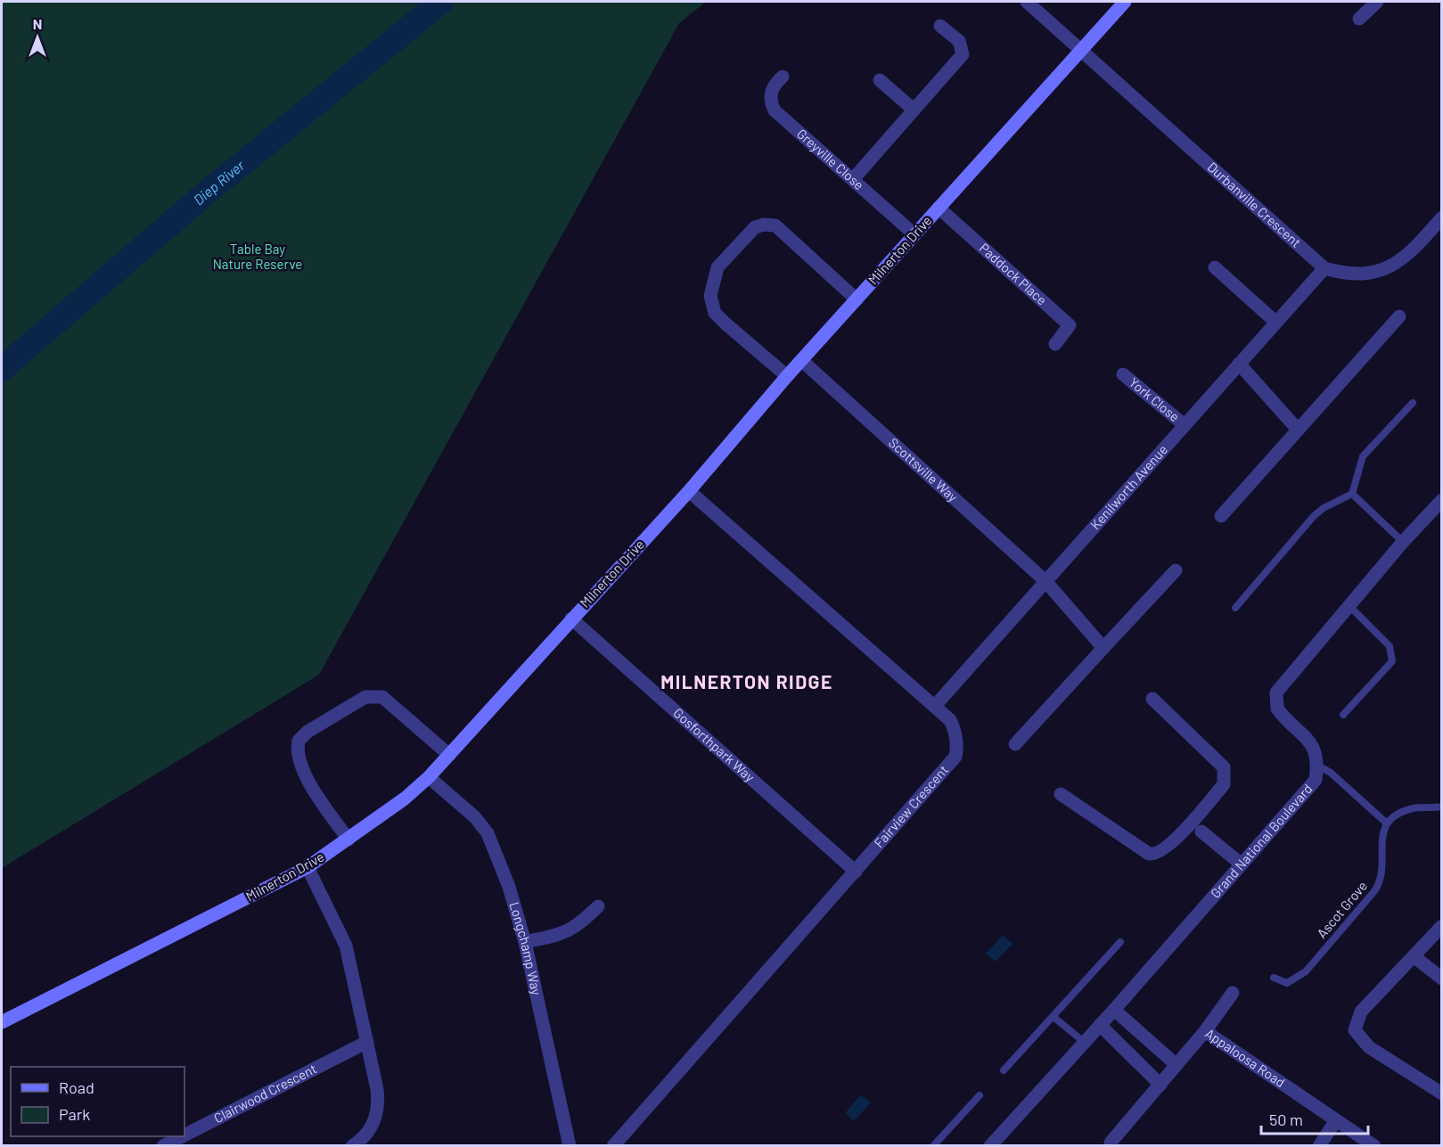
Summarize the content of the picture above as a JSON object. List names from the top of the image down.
{
  "streets": {
    "street": [
      "Greyville Close",
      "Durbanville Crescent",
      "Milnerton Drive",
      "Paddock Place",
      "York Close",
      "Scottsville Way",
      "Kenilworth Avenue",
      "Gosforthpark Way",
      "Fairview Crescent",
      "Grand National Boulevard",
      "Longchamp Way",
      "Appaloosa Road",
      "Clairwood Crescent"
    ],
    "lane": ["Ascot Grove"]
  },
  "crossings": [
    ["Greyville Close", "Milnerton Drive"],
    ["Durbanville Crescent", "Milnerton Drive"],
    ["Durbanville Crescent", "Kenilworth Avenue"],
    ["Milnerton Drive", "Paddock Place"],
    ["Milnerton Drive", "Scottsville Way"],
    ["Milnerton Drive", "Gosforthpark Way"],
    ["Milnerton Drive", "Fairview Crescent"],
    ["Milnerton Drive", "Longchamp Way"],
    ["York Close", "Kenilworth Avenue"],
    ["Scottsville Way", "Kenilworth Avenue"],
    ["Kenilworth Avenue", "Fairview Crescent"],
    ["Gosforthpark Way", "Fairview Crescent"]
  ],
  "districts": ["MILNERTON RIDGE"],
  "water": ["Diep River"],
  "parks": ["Table Bay Nature Reserve"],
  "legend": ["Road", "Park"],
  "scale_bar": "50 m",
  "north": "top"
}
